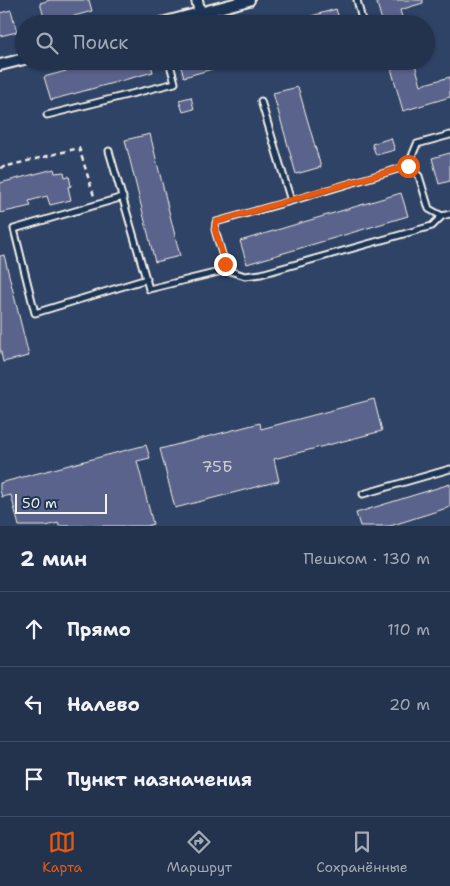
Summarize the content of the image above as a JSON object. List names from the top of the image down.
{
  "house_numbers": ["75Б"],
  "scale_bar": "50 m",
  "page": {
    "search": "Поиск",
    "scale": "50 m",
    "heading": ["2 мин", "Пешком · 130 m"],
    "list": [
      ["Прямо", "110 m"],
      ["Налево", "20 m"],
      "Пункт назначения"
    ],
    "nav": ["Карта", "Маршрут", "Сохранённые"]
  }
}
